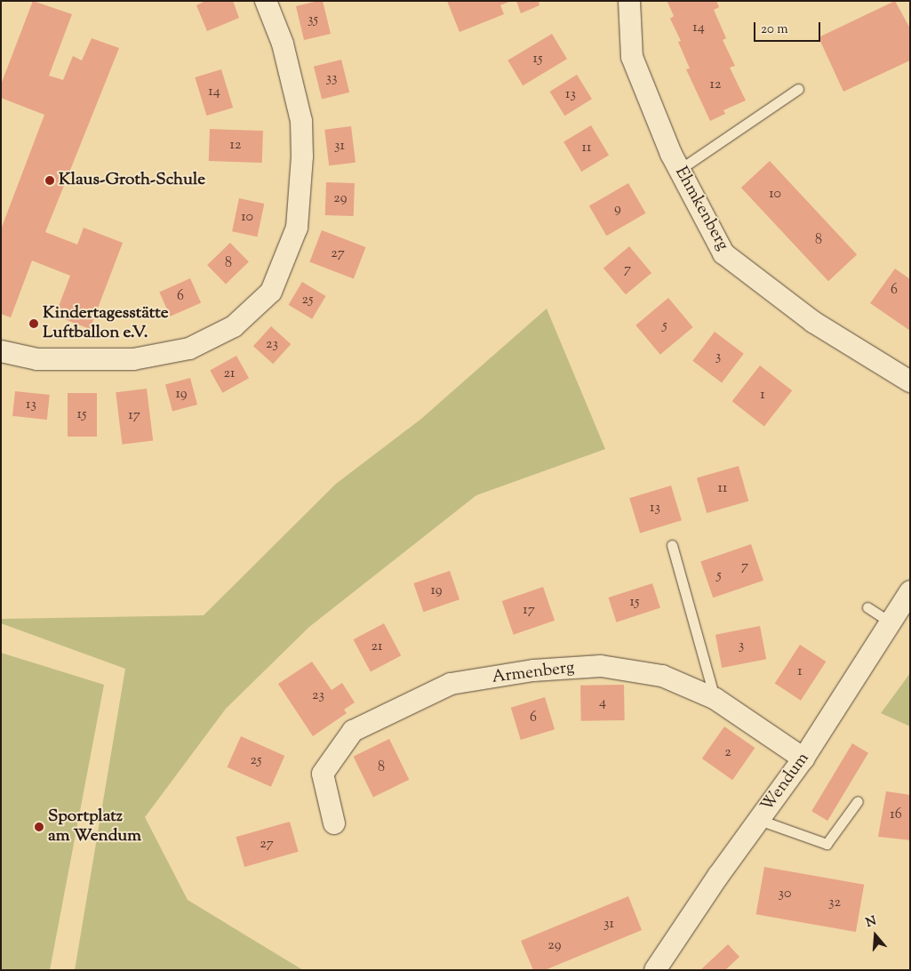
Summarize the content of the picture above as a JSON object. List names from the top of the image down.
{
  "streets": {
    "street": ["Ehmkenberg", "Armenberg", "Wendum"]
  },
  "crossings": [
    ["Armenberg", "Wendum"]
  ],
  "places": ["Klaus-Groth-Schule", "Kindertagesstätte Luftballon e.V.", "Sportplatz am Wendum"],
  "house_numbers": [
    "35",
    "14",
    "15",
    "33",
    "12",
    "14",
    "13",
    "12",
    "31",
    "11",
    "10",
    "29",
    "9",
    "10",
    "8",
    "27",
    "8",
    "7",
    "6",
    "6",
    "25",
    "5",
    "23",
    "3",
    "21",
    "19",
    "1",
    "13",
    "15",
    "17",
    "11",
    "13",
    "7",
    "5",
    "19",
    "15",
    "17",
    "3",
    "21",
    "1",
    "23",
    "4",
    "6",
    "2",
    "25",
    "8",
    "16",
    "27",
    "30",
    "32",
    "31",
    "29"
  ],
  "scale_bar": "20 m",
  "north": "top"
}
